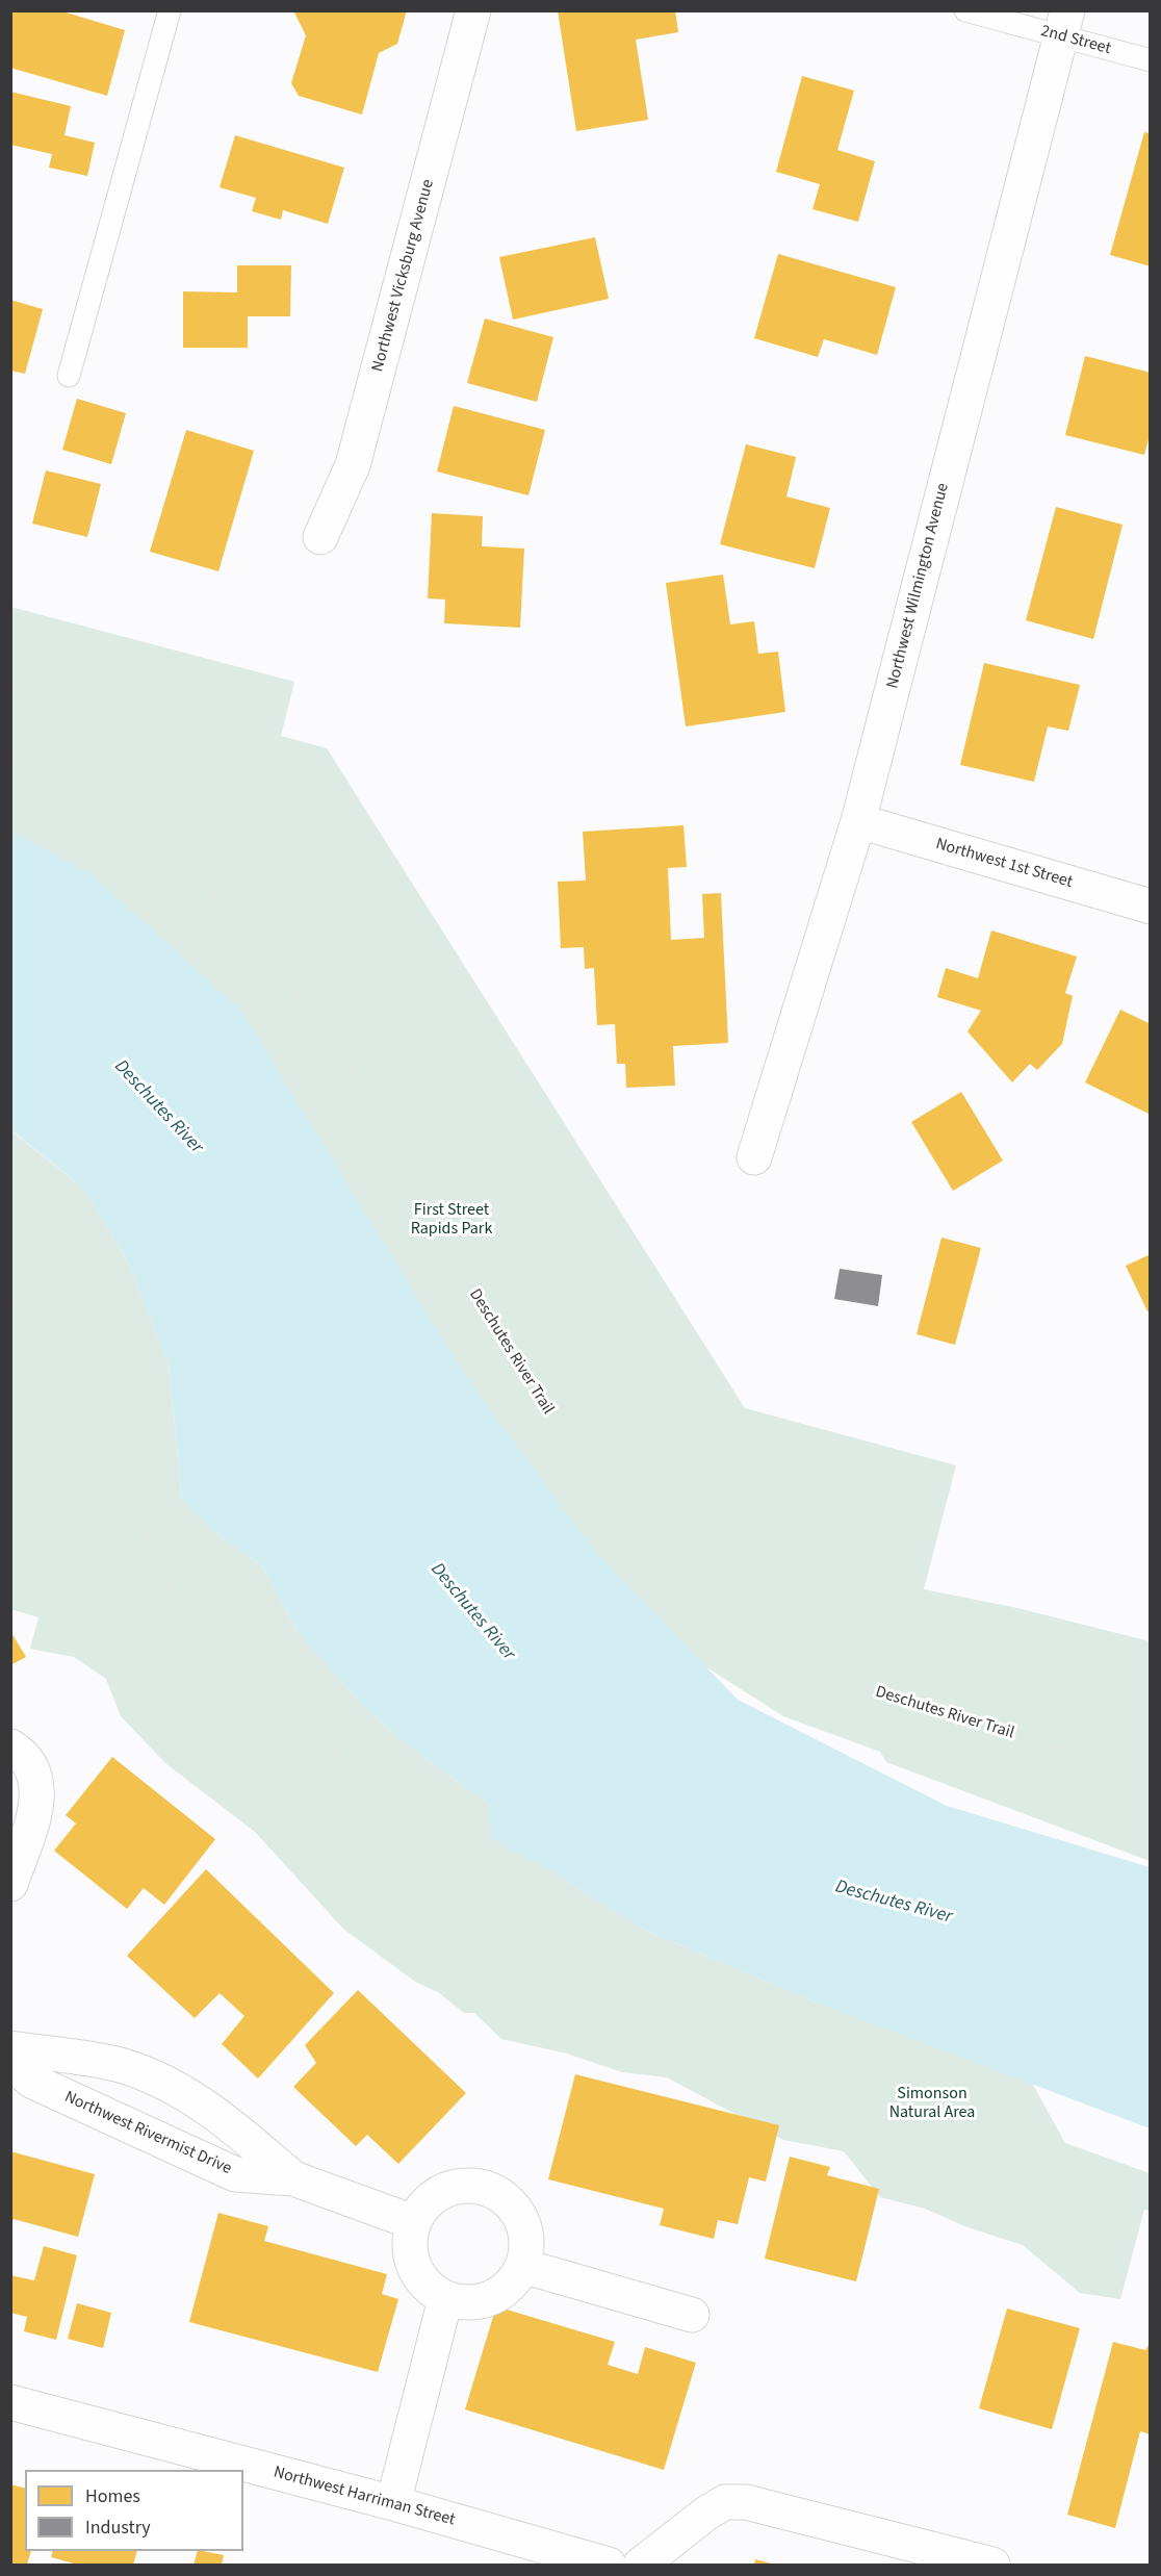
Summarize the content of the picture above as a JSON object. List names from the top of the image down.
{
  "streets": {
    "street": [
      "Northwest Vicksburg Avenue",
      "Northwest Wilmington Avenue",
      "Northwest 1st Street",
      "Northwest Rivermist Drive",
      "Northwest Harriman Street"
    ],
    "lane": ["2nd Street"],
    "path": ["Deschutes River Trail"]
  },
  "crossings": [
    ["2nd Street", "Northwest Wilmington Avenue"],
    ["Northwest Wilmington Avenue", "Northwest 1st Street"]
  ],
  "water": ["Deschutes River"],
  "parks": ["First Street Rapids Park", "Simonson Natural Area"],
  "legend": ["Homes", "Industry"]
}
